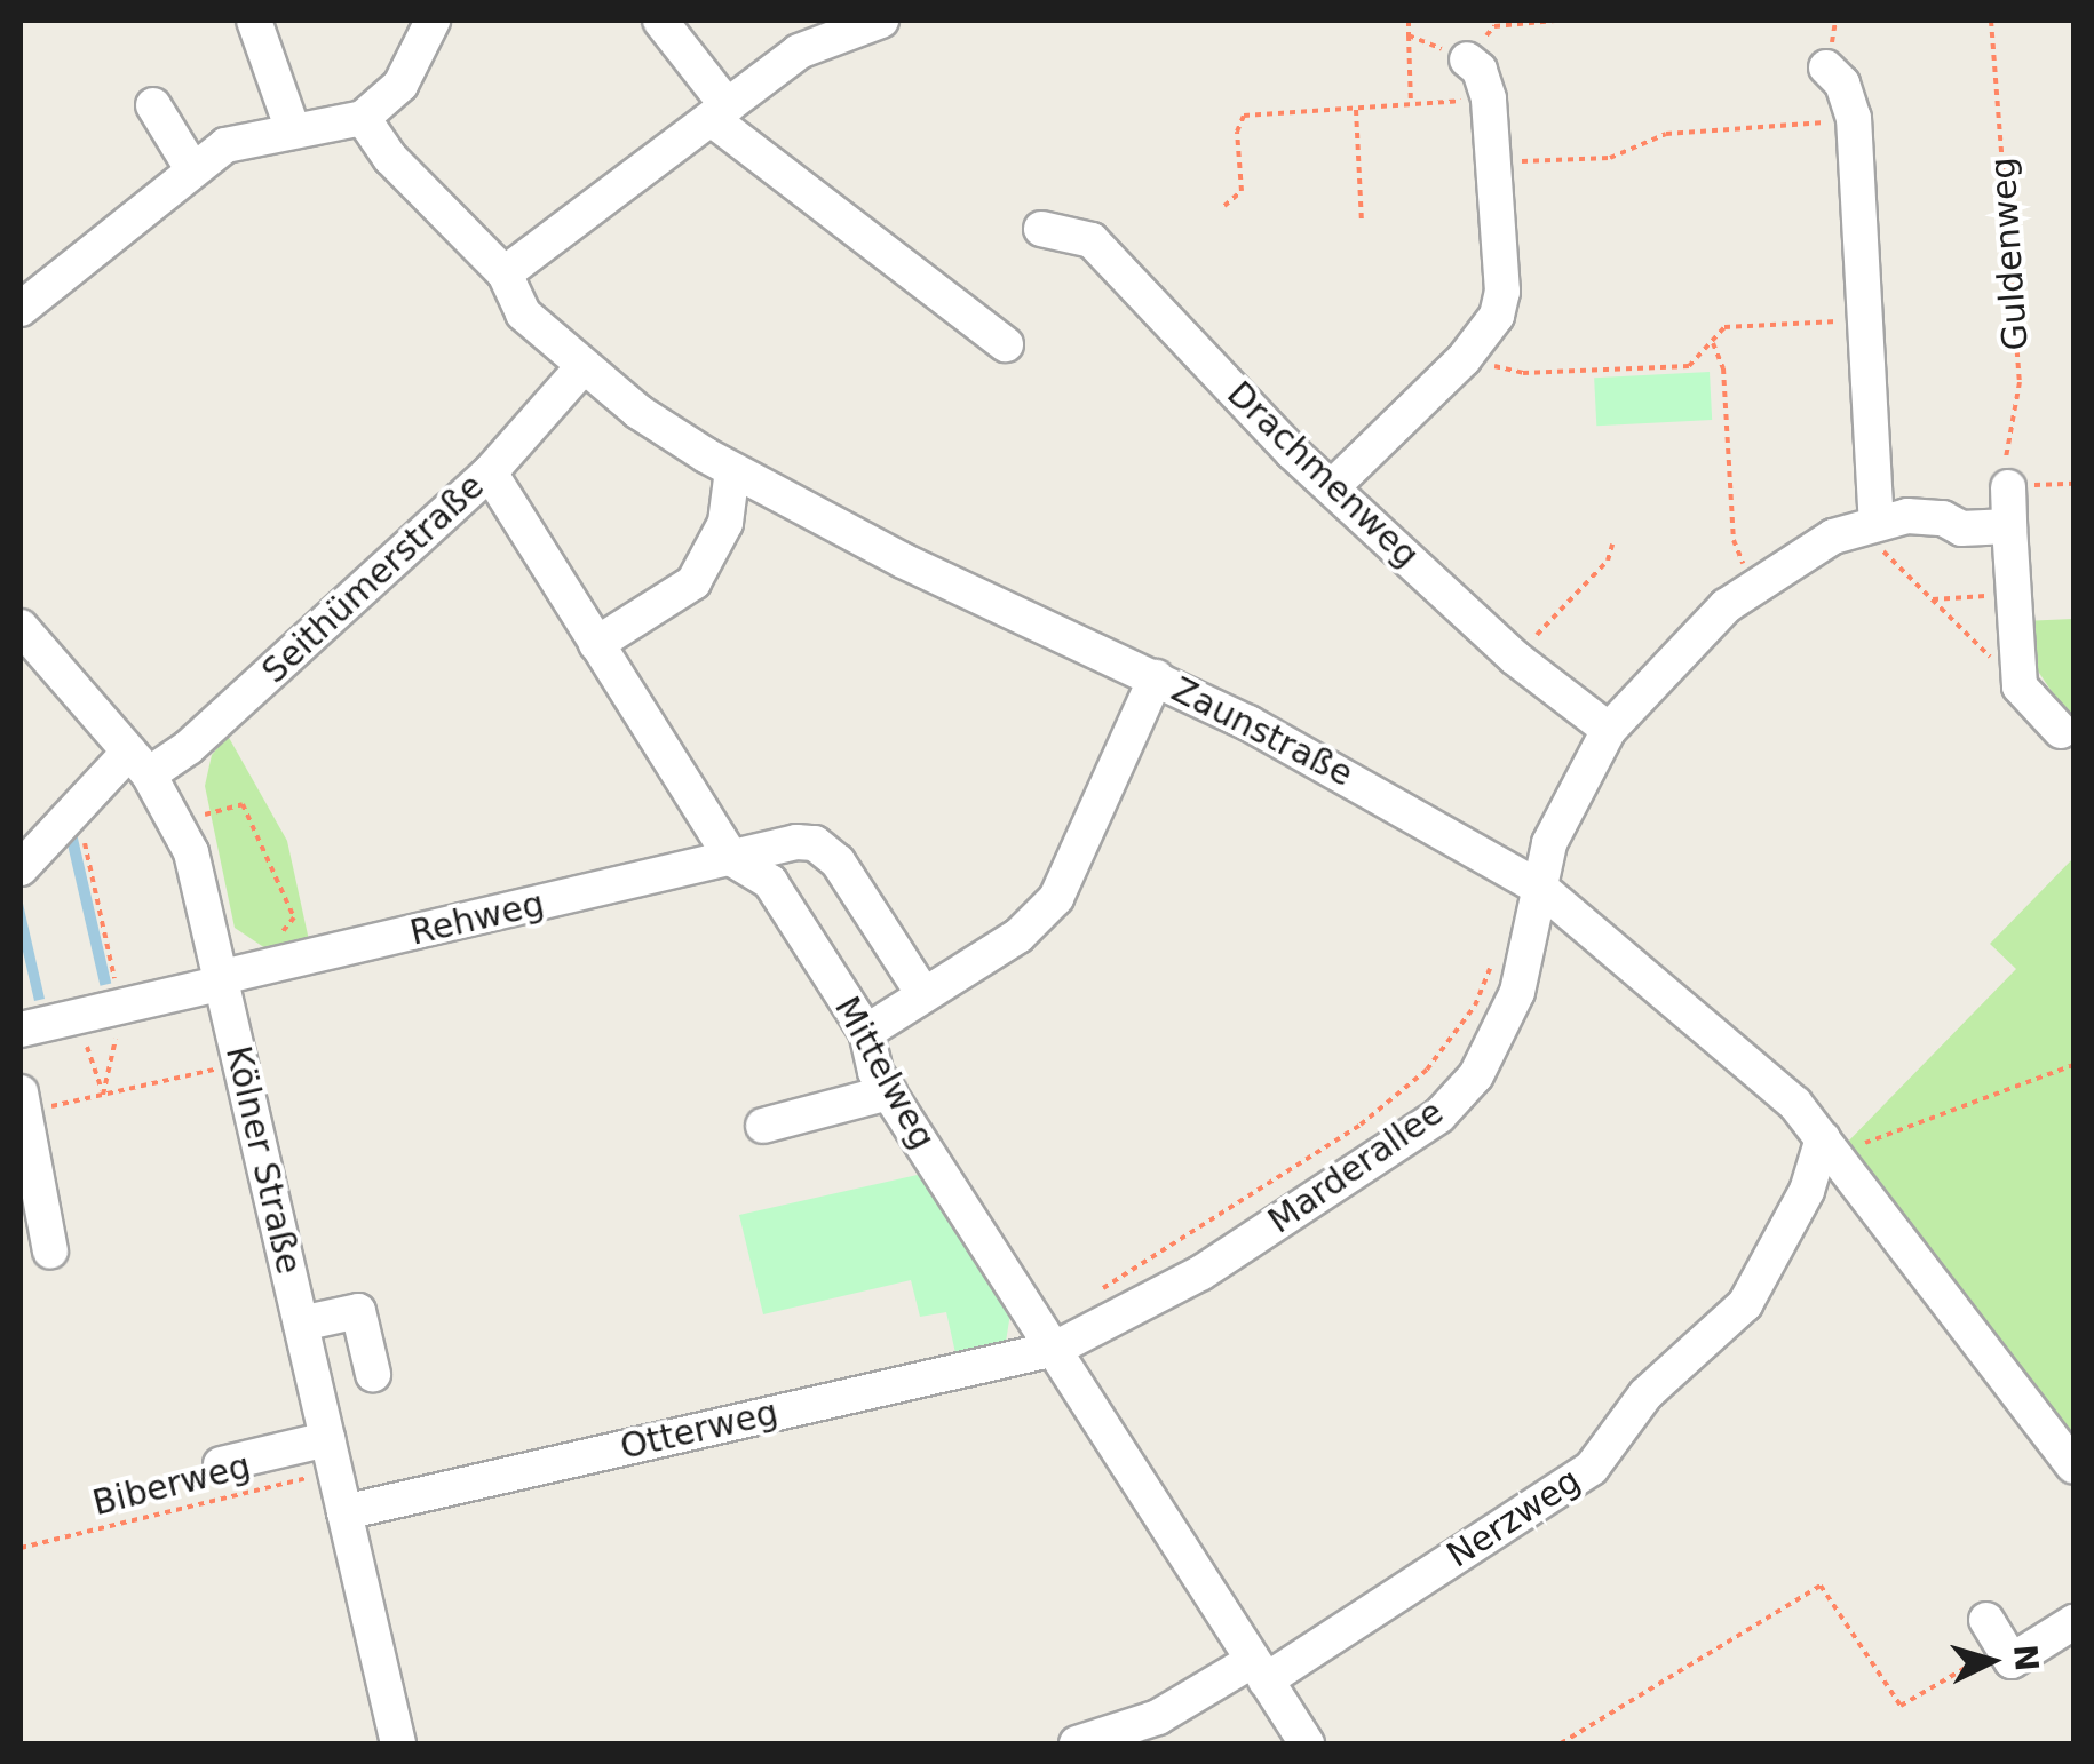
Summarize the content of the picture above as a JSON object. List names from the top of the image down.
{
  "streets": {
    "street": [
      "Drachmenweg",
      "Seithümerstraße",
      "Zaunstraße",
      "Rehweg",
      "Mittelweg",
      "Kölner Straße",
      "Marderallee",
      "Otterweg",
      "Nerzweg"
    ],
    "path": ["Guldenweg", "Biberweg"]
  },
  "crossings": [
    ["Drachmenweg", "Marderallee"],
    ["Seithümerstraße", "Zaunstraße"],
    ["Seithümerstraße", "Mittelweg"],
    ["Seithümerstraße", "Kölner Straße"],
    ["Zaunstraße", "Marderallee"],
    ["Zaunstraße", "Nerzweg"],
    ["Rehweg", "Mittelweg"],
    ["Rehweg", "Kölner Straße"],
    ["Mittelweg", "Marderallee"],
    ["Mittelweg", "Otterweg"],
    ["Mittelweg", "Nerzweg"],
    ["Kölner Straße", "Otterweg"],
    ["Kölner Straße", "Biberweg"],
    ["Marderallee", "Otterweg"]
  ],
  "north": "right"
}
